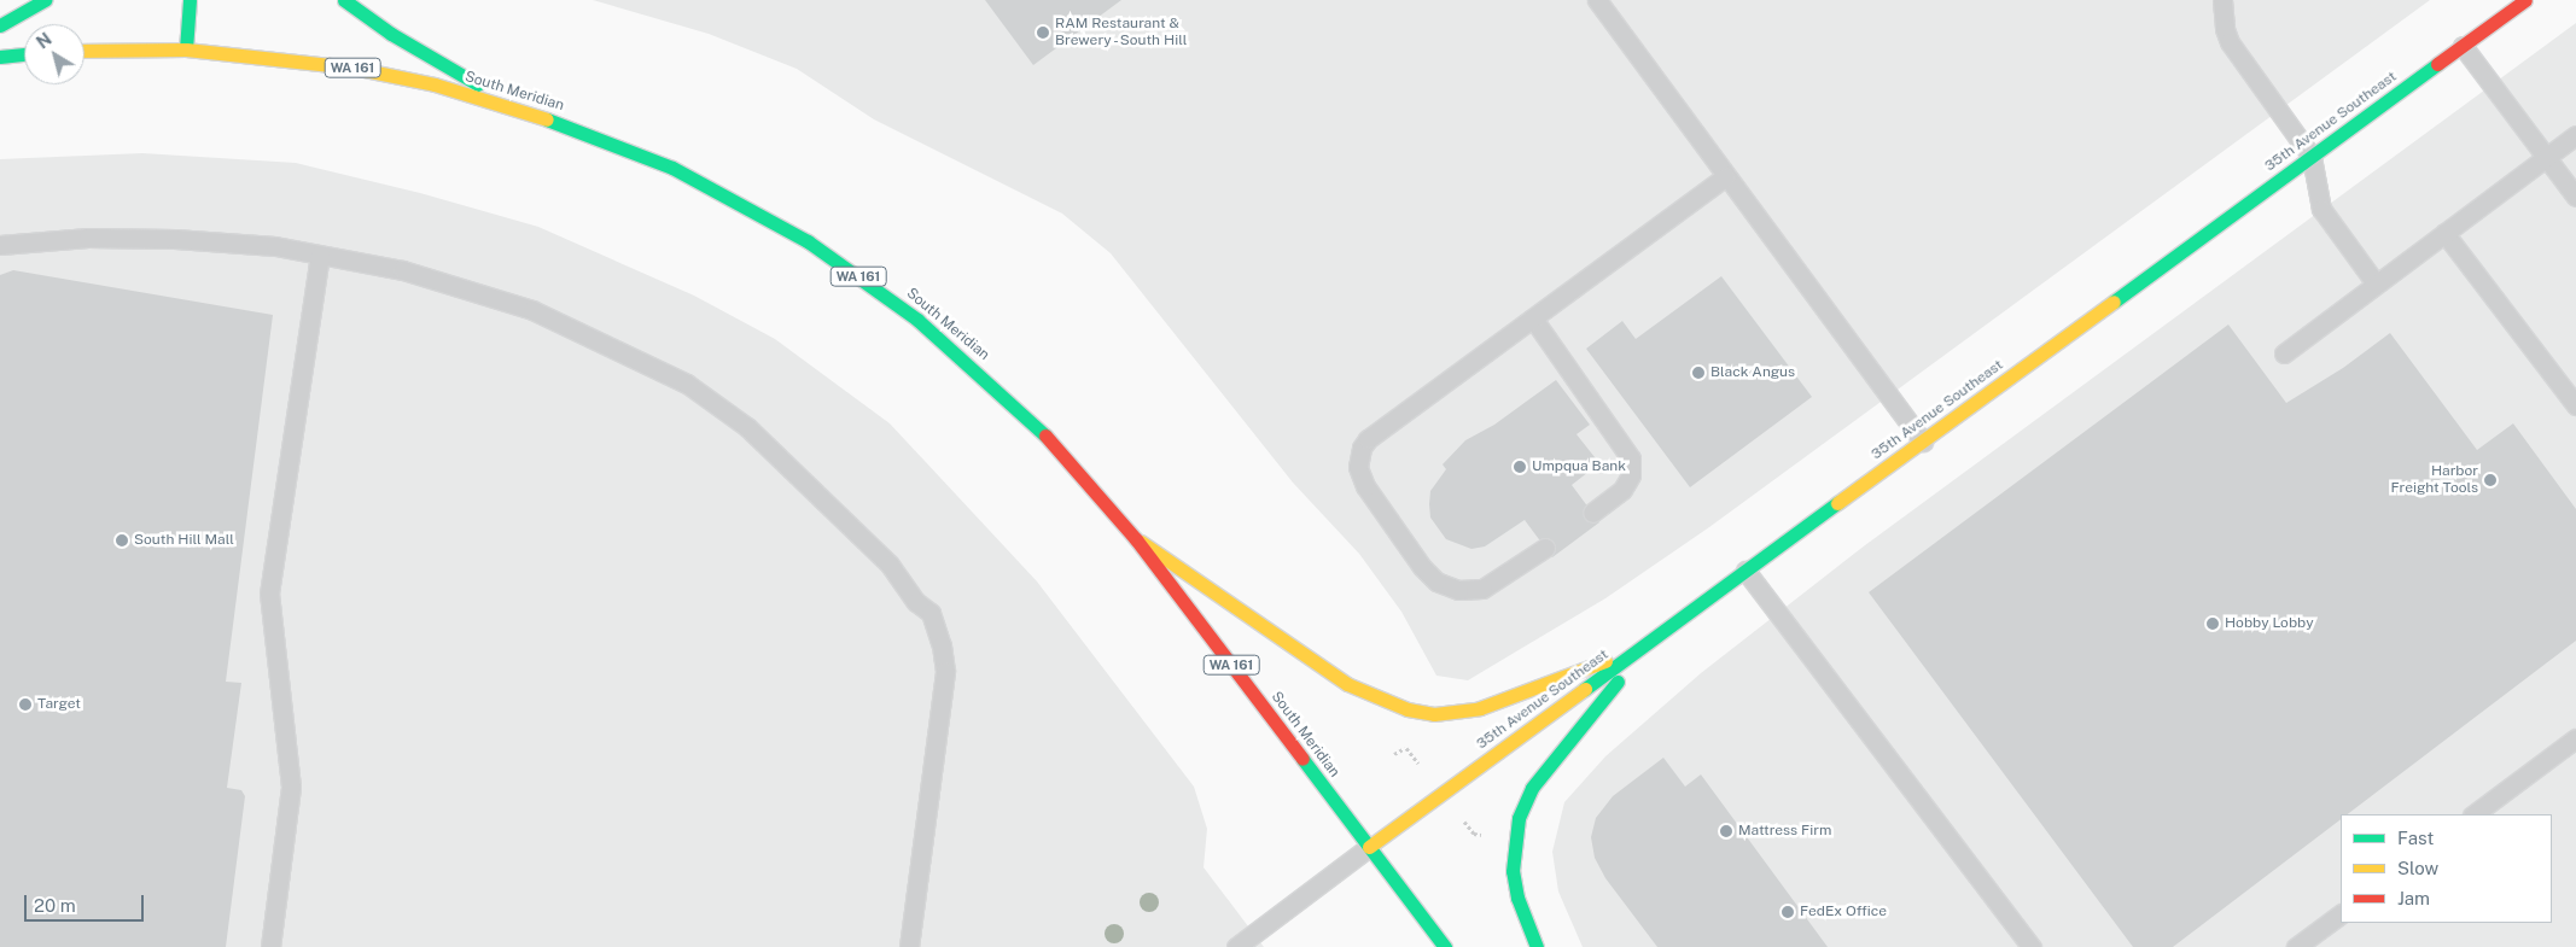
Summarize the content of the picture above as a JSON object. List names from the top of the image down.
{
  "streets": {
    "street": ["WA 161", "South Meridian", "35th Avenue Southeast"]
  },
  "crossings": [
    ["WA 161", "South Meridian"],
    ["South Meridian", "35th Avenue Southeast"]
  ],
  "places": [
    "RAM Restaurant & Brewery - South Hill",
    "Black Angus",
    "Umpqua Bank",
    "Harbor Freight Tools",
    "South Hill Mall",
    "Hobby Lobby",
    "Target",
    "Mattress Firm",
    "FedEx Office"
  ],
  "legend": ["Fast", "Slow", "Jam"],
  "scale_bar": "20 m",
  "north": "top left"
}
